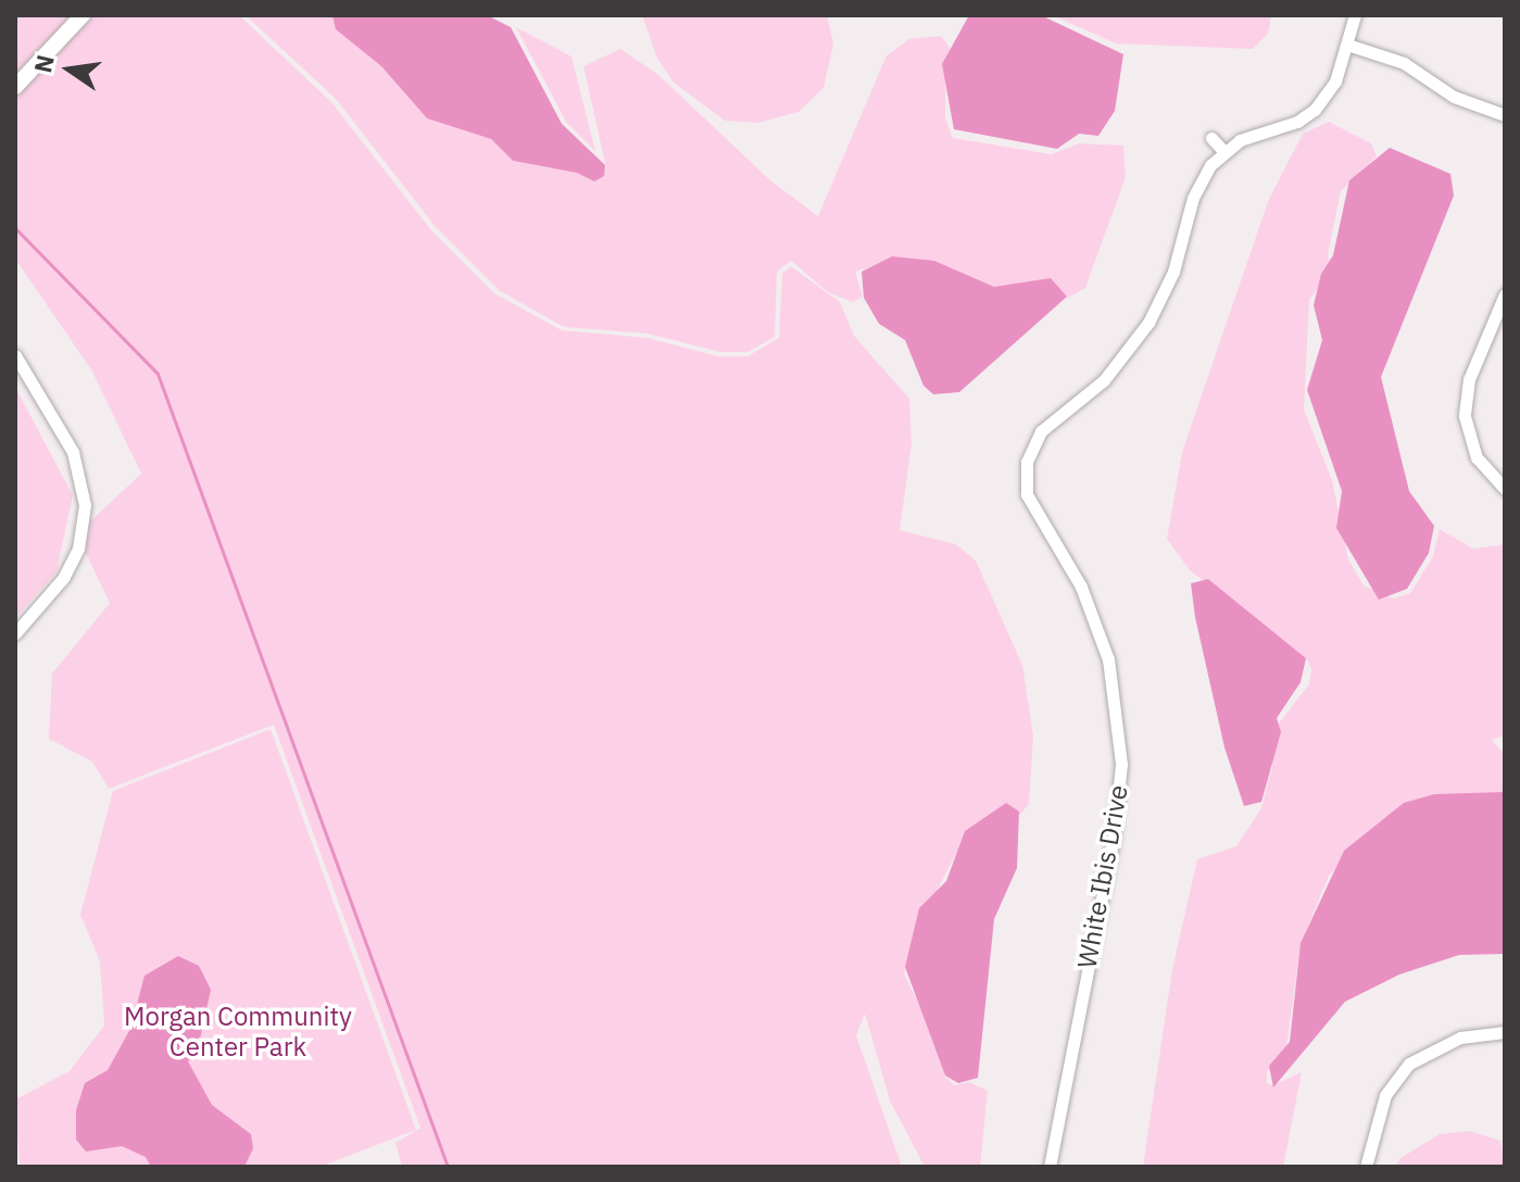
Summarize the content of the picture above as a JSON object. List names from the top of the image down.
{
  "streets": {
    "street": ["White Ibis Drive"]
  },
  "parks": ["Morgan Community Center Park"],
  "north": "left"
}
